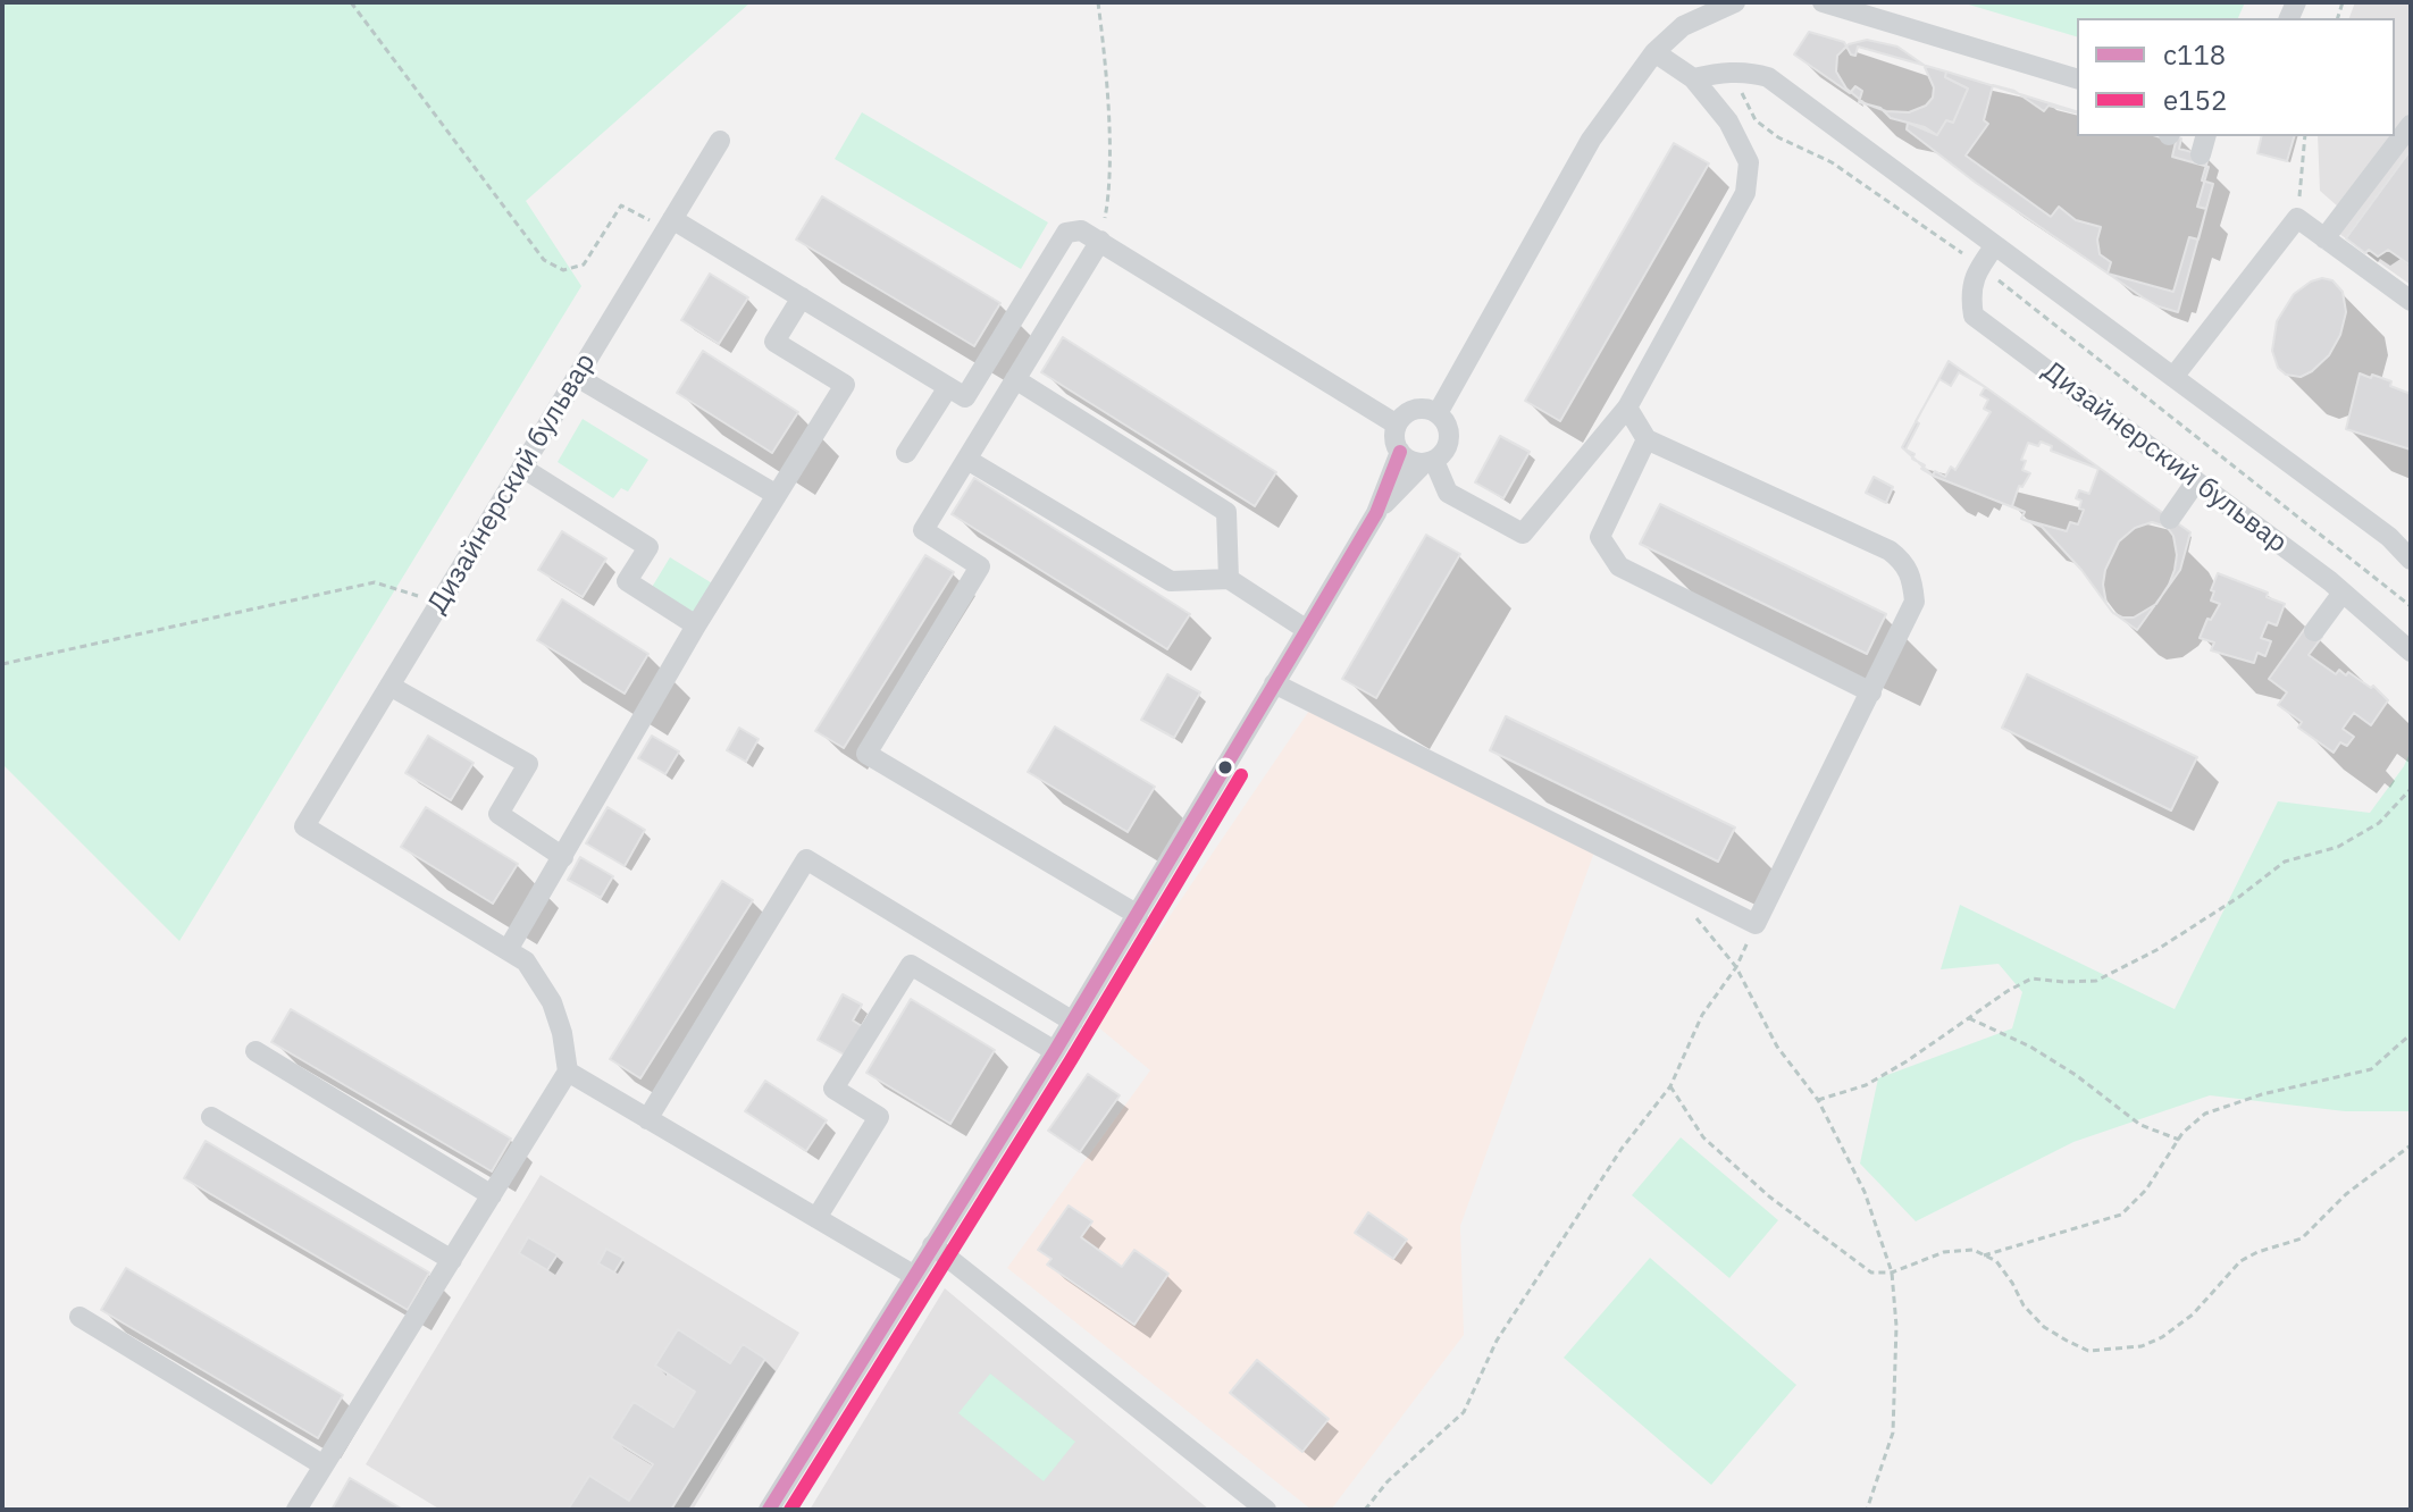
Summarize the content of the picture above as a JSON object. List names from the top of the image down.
{
  "streets": {
    "street": ["Дизайнерский бульвар"]
  },
  "lines": ["transit line с118", "transit line е152"],
  "legend": ["с118", "е152"]
}
